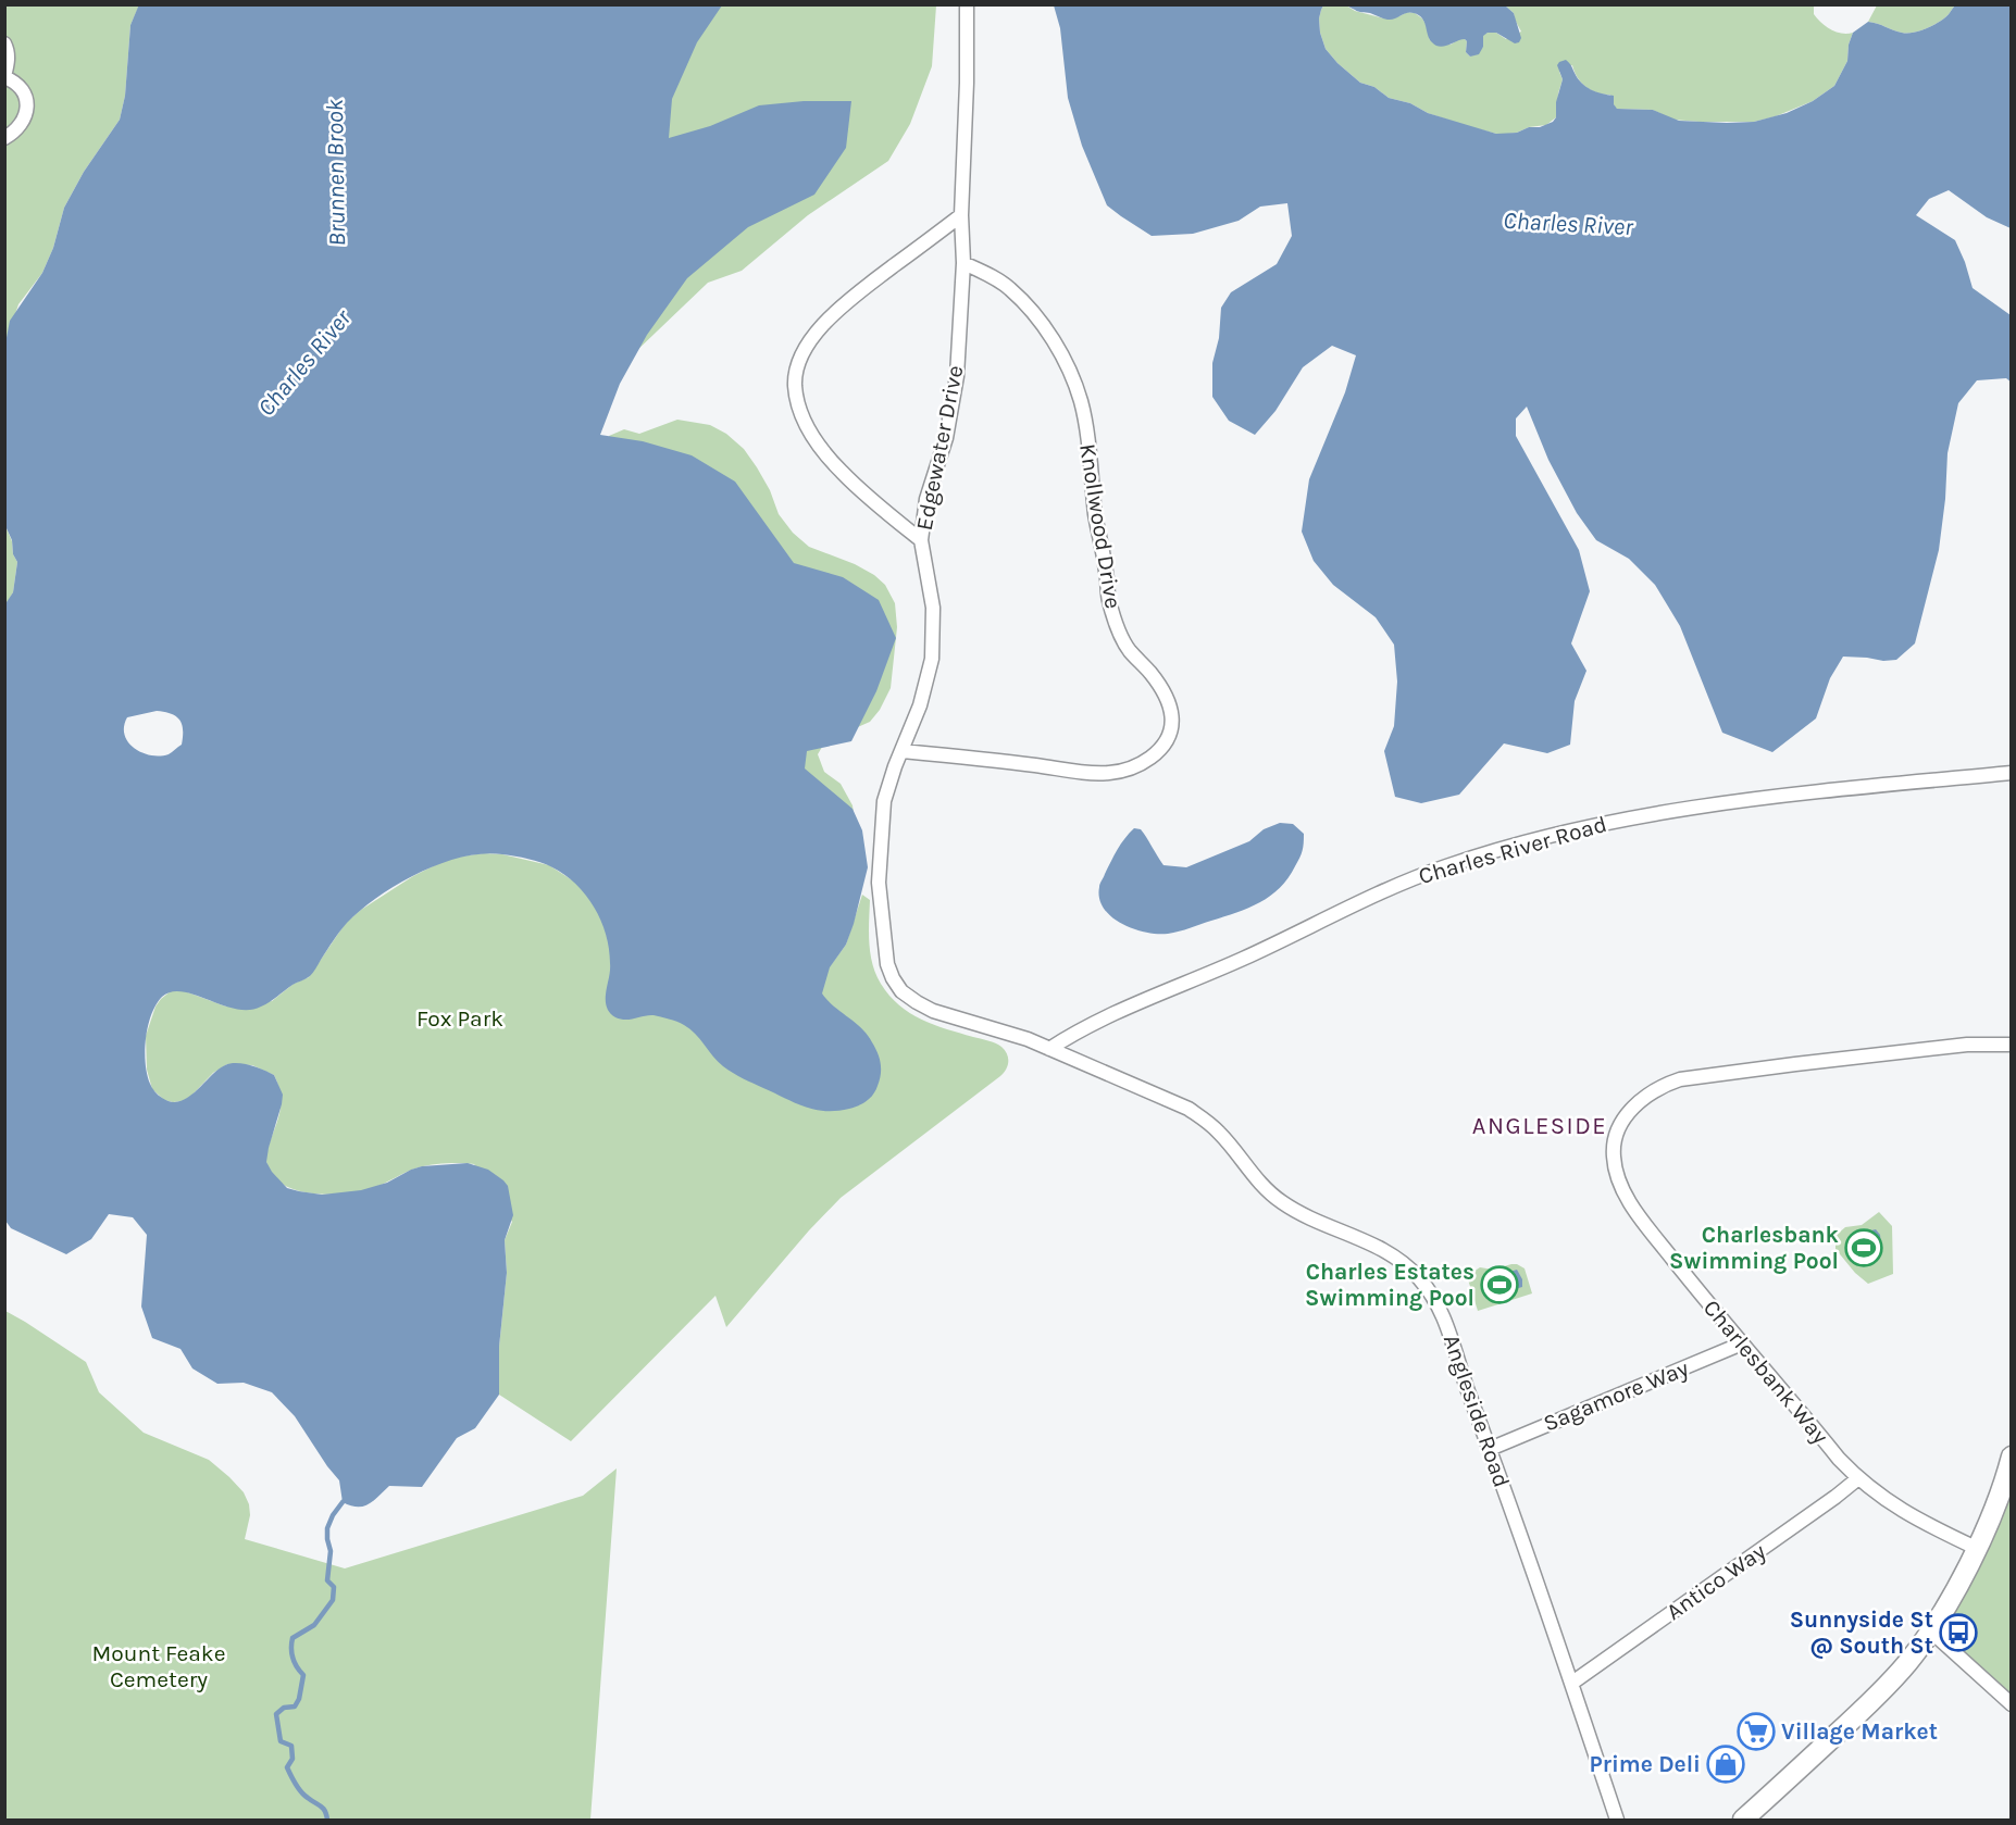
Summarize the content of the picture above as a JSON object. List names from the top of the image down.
{
  "streets": {
    "street": [
      "Edgewater Drive",
      "Knollwood Drive",
      "Charles River Road",
      "Charlesbank Way",
      "Sagamore Way",
      "Angleside Road",
      "Antico Way"
    ]
  },
  "crossings": [
    ["Edgewater Drive", "Knollwood Drive"],
    ["Edgewater Drive", "Charles River Road"],
    ["Edgewater Drive", "Angleside Road"],
    ["Charles River Road", "Angleside Road"],
    ["Charlesbank Way", "Sagamore Way"],
    ["Charlesbank Way", "Antico Way"],
    ["Sagamore Way", "Angleside Road"],
    ["Angleside Road", "Antico Way"]
  ],
  "districts": ["ANGLESIDE"],
  "water": ["Brunnen Brook", "Charles River"],
  "parks": ["Fox Park", "Mount Feake Cemetery"],
  "places": {
    "sports": ["Charlesbank Swimming Pool", "Charles Estates Swimming Pool"],
    "bus stop": ["Sunnyside St @ South St"],
    "supermarket": ["Village Market"],
    "shop": ["Prime Deli"]
  }
}
